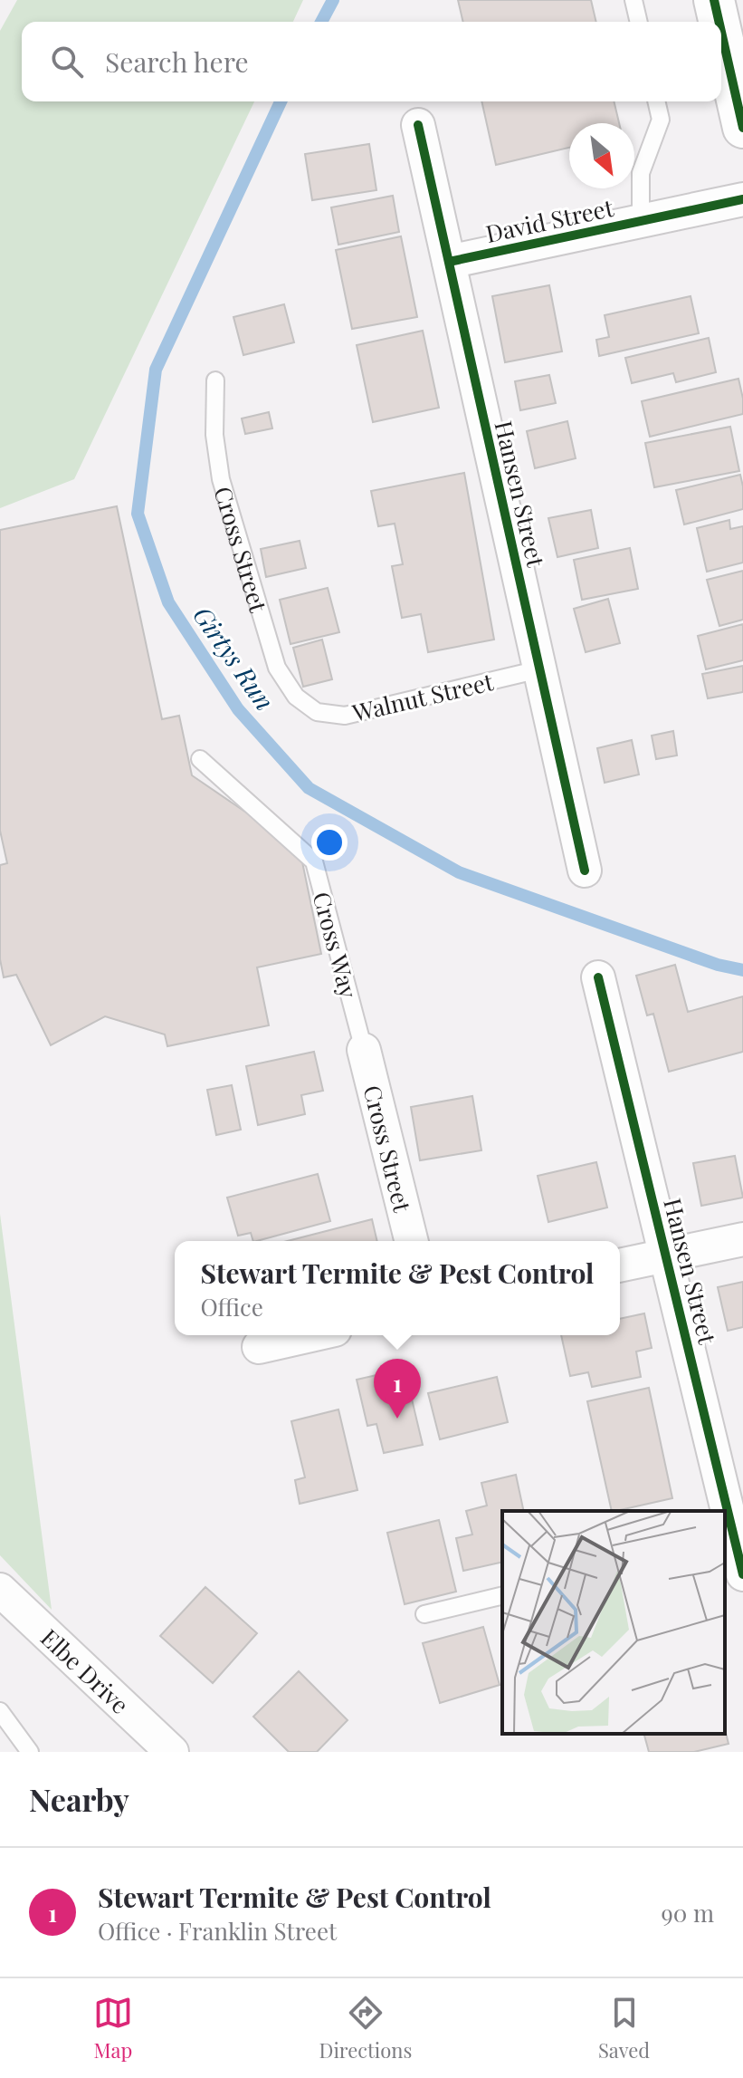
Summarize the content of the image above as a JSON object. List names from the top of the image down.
{
  "streets": {
    "street": [
      "David Street",
      "Hansen Street",
      "Cross Street",
      "Elbe Drive"
    ],
    "lane": ["Walnut Street", "Cross Way"]
  },
  "crossings": [
    ["David Street", "Hansen Street"],
    ["Hansen Street", "Walnut Street"],
    ["Cross Street", "Walnut Street"],
    ["Cross Street", "Cross Way"]
  ],
  "water": ["Girtys Run"],
  "north": "bottom right",
  "page": {
    "search": "Search here",
    "popup": ["Stewart Termite & Pest Control", "Office"],
    "pins": "1",
    "heading": "Nearby",
    "list": [
      {
        "mark": "1",
        "name": "Stewart Termite & Pest Control",
        "note": "Office · Franklin Street",
        "value": "90 m"
      }
    ],
    "nav": ["Map", "Directions", "Saved"]
  }
}
